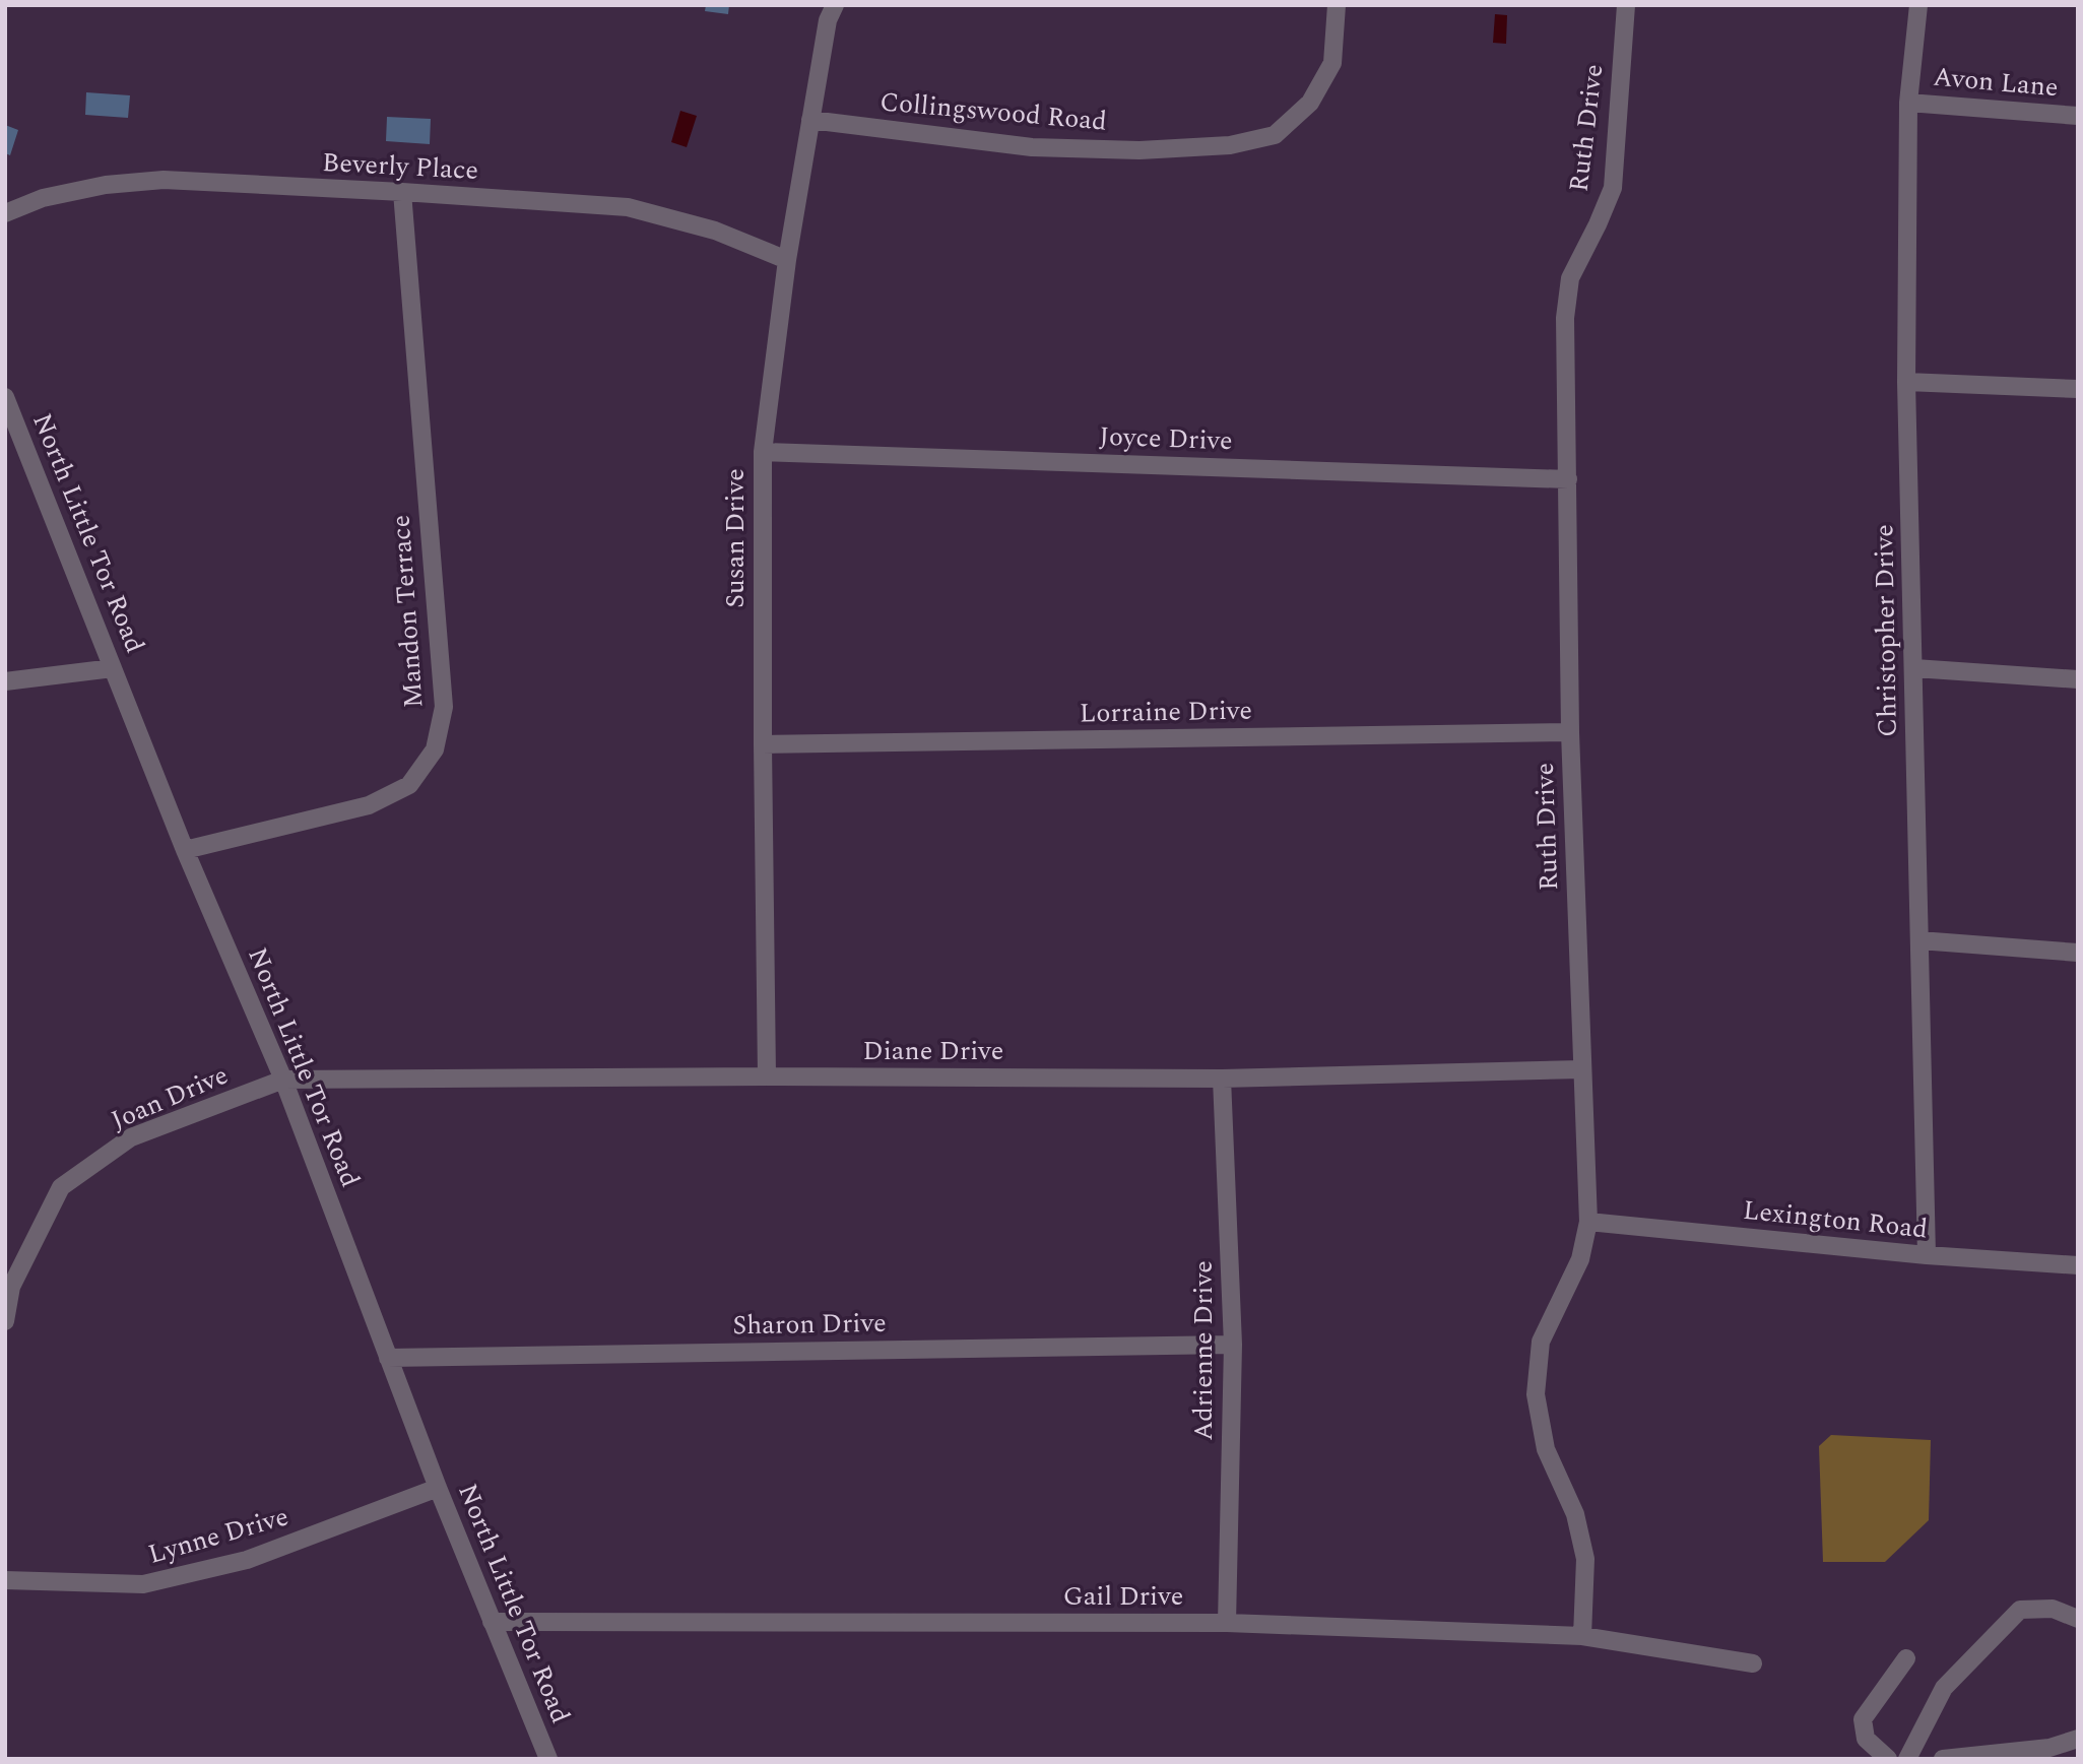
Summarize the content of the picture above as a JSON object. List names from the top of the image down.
{
  "streets": {
    "street": [
      "Avon Lane",
      "Collingswood Road",
      "Ruth Drive",
      "Beverly Place",
      "Joyce Drive",
      "North Little Tor Road",
      "Susan Drive",
      "Mandon Terrace",
      "Christopher Drive",
      "Lorraine Drive",
      "Diane Drive",
      "Joan Drive",
      "Lexington Road",
      "Sharon Drive",
      "Adrienne Drive",
      "Lynne Drive",
      "Gail Drive"
    ]
  },
  "crossings": [
    ["Avon Lane", "Christopher Drive"],
    ["Collingswood Road", "Susan Drive"],
    ["Ruth Drive", "Joyce Drive"],
    ["Ruth Drive", "Lorraine Drive"],
    ["Ruth Drive", "Diane Drive"],
    ["Ruth Drive", "Lexington Road"],
    ["Ruth Drive", "Gail Drive"],
    ["Beverly Place", "Susan Drive"],
    ["Beverly Place", "Mandon Terrace"],
    ["Joyce Drive", "Susan Drive"],
    ["North Little Tor Road", "Mandon Terrace"],
    ["North Little Tor Road", "Diane Drive"],
    ["North Little Tor Road", "Joan Drive"],
    ["North Little Tor Road", "Sharon Drive"],
    ["North Little Tor Road", "Lynne Drive"],
    ["North Little Tor Road", "Gail Drive"],
    ["Susan Drive", "Lorraine Drive"],
    ["Susan Drive", "Diane Drive"],
    ["Christopher Drive", "Lexington Road"],
    ["Diane Drive", "Joan Drive"],
    ["Diane Drive", "Adrienne Drive"],
    ["Sharon Drive", "Adrienne Drive"],
    ["Adrienne Drive", "Gail Drive"]
  ]
}
